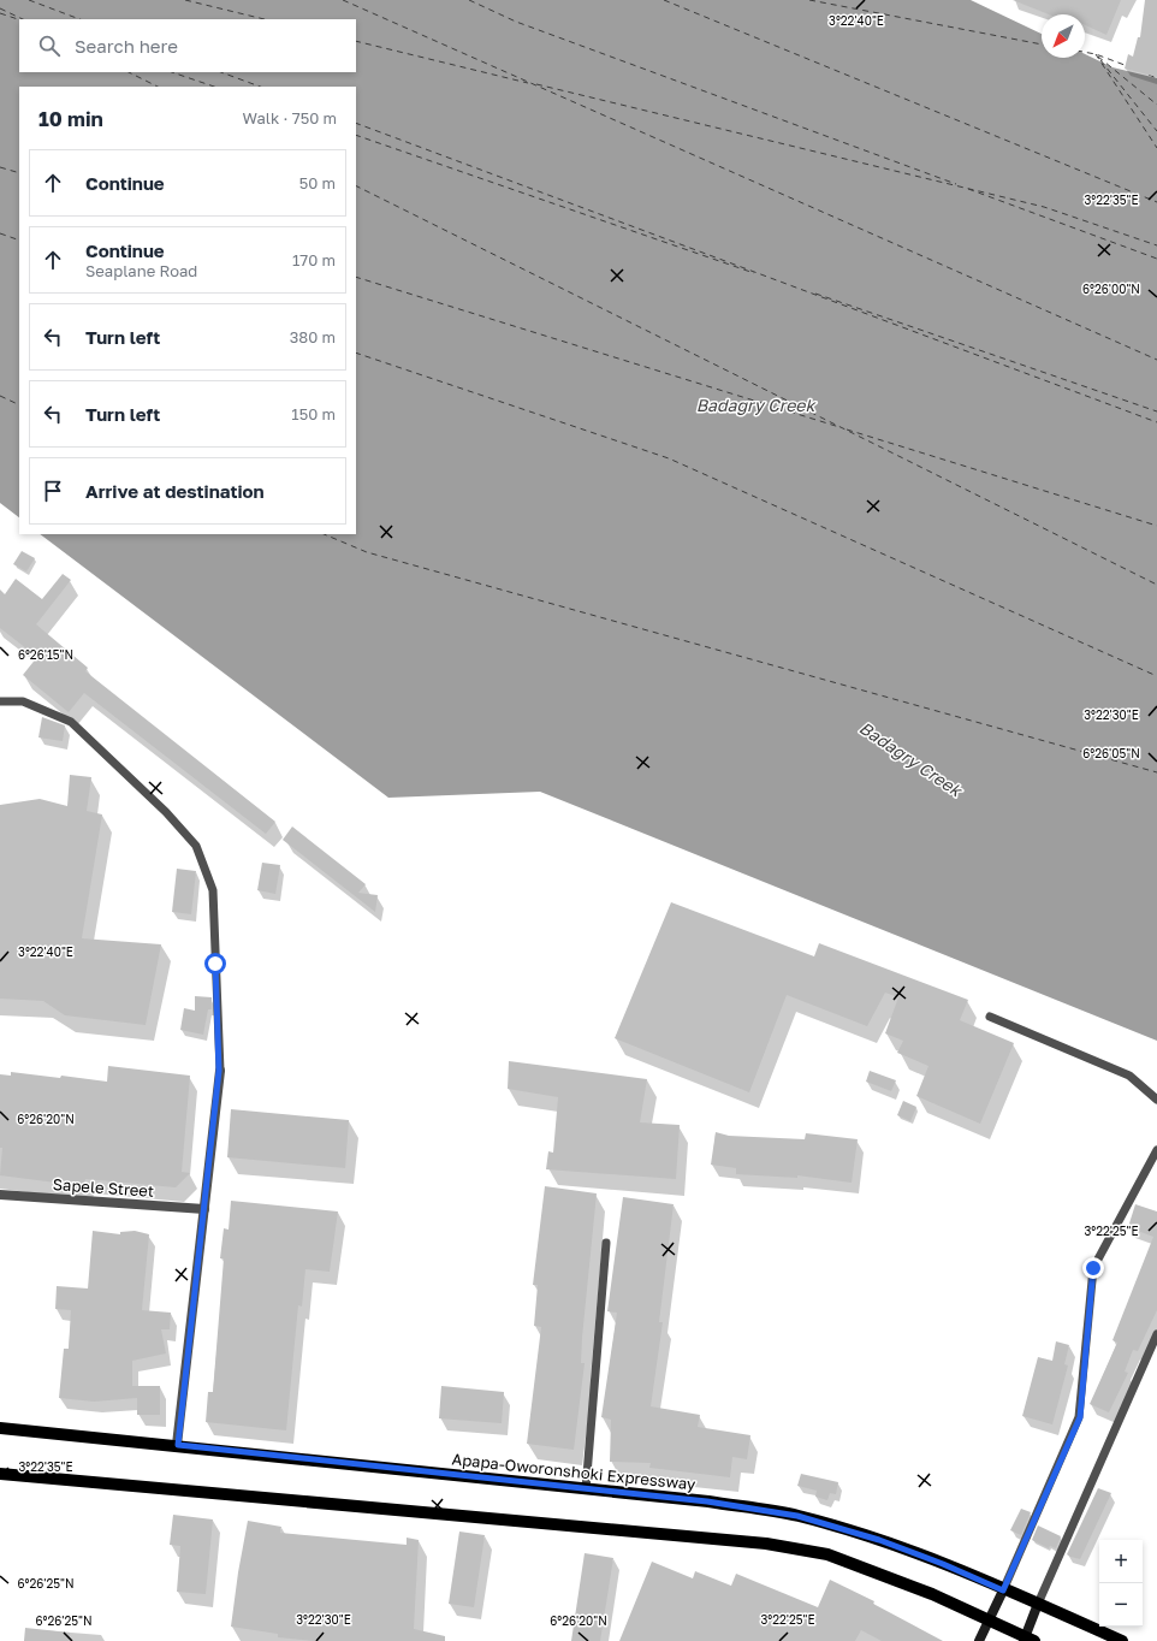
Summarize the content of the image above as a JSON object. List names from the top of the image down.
{
  "streets": {
    "main road": ["Apapa-Oworonshoki Expressway"],
    "street": ["Sapele Street"]
  },
  "water": ["Badagry Creek"],
  "north": "bottom left",
  "page": {
    "search": "Search here",
    "heading": ["10 min", "Walk · 750 m"],
    "list": [
      ["Continue", "50 m"],
      ["Continue", "Seaplane Road", "170 m"],
      ["Turn left", "380 m"],
      ["Turn left", "150 m"],
      "Arrive at destination"
    ],
    "map_buttons": ["+", "−"]
  },
  "coordinates": [
    "3°22'40\"E",
    "3°22'35\"E",
    "6°26'00\"N",
    "6°26'15\"N",
    "3°22'30\"E",
    "6°26'05\"N",
    "6°26'20\"N",
    "3°22'25\"E",
    "6°26'25\"N"
  ]
}
